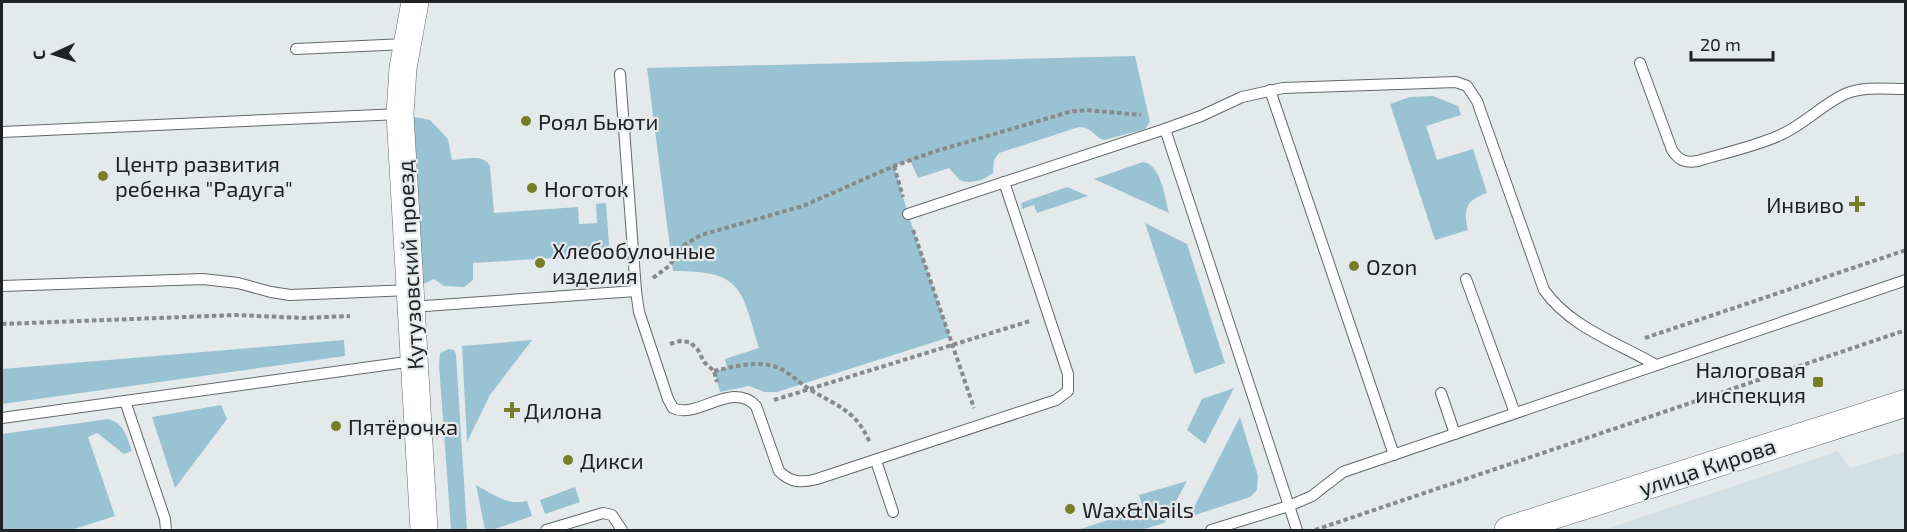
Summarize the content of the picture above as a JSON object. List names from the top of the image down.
{
  "streets": {
    "street": ["Кутузовский проезд", "улица Кирова"]
  },
  "places": {
    "other": [
      "Роял Бьюти",
      "Центр развития ребенка \"Радуга\"",
      "Ноготок",
      "Хлебобулочные изделия",
      "Ozon",
      "Пятёрочка",
      "Дикси",
      "Wax&Nails"
    ],
    "health": ["Инвиво", "Дилона"],
    "transit": ["Налоговая инспекция"]
  },
  "scale_bar": "20 m",
  "north": "left"
}
